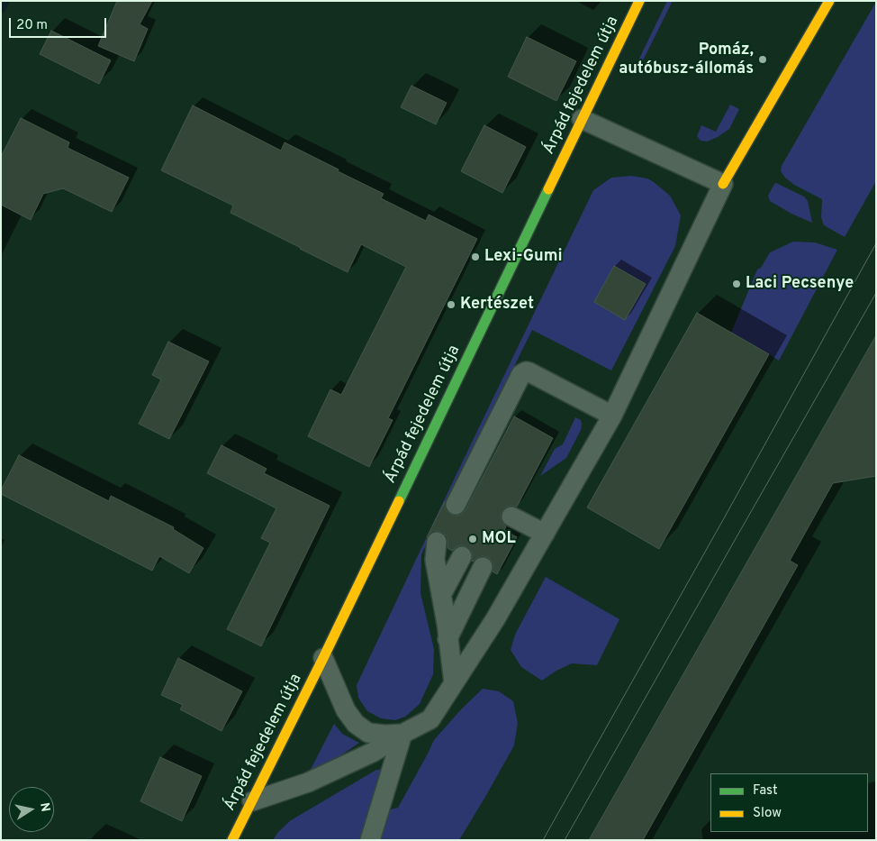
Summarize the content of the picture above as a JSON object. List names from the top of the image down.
{
  "streets": {
    "main road": ["Árpád fejedelem útja"]
  },
  "places": [
    "Pomáz, autóbusz-állomás",
    "Lexi-Gumi",
    "Laci Pecsenye",
    "Kertészet",
    "MOL"
  ],
  "legend": ["Fast", "Slow"],
  "scale_bar": "20 m",
  "north": "right"
}
